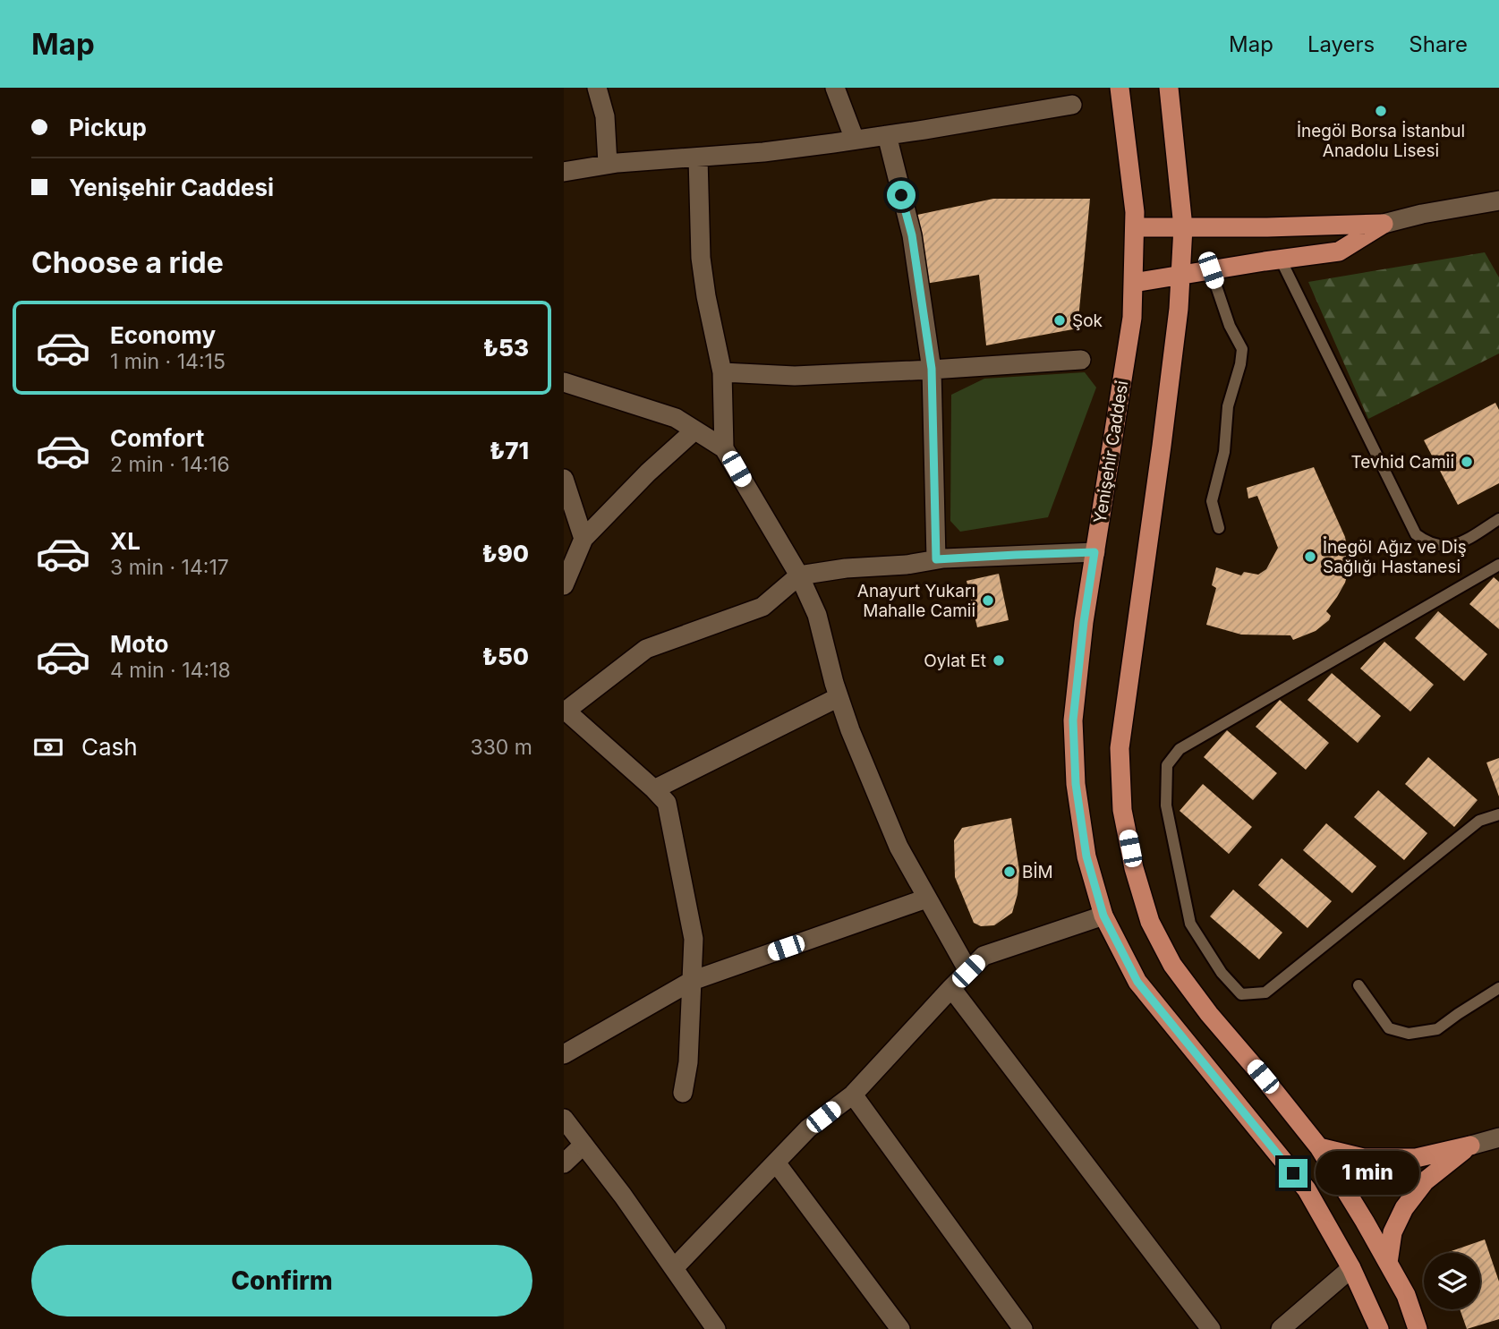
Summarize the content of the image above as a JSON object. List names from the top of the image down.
{
  "streets": {
    "highway": ["Yenişehir Caddesi"]
  },
  "places": [
    "İnegöl Borsa İstanbul Anadolu Lisesi",
    "Şok",
    "Tevhid Camii",
    "İnegöl Ağız ve Diş Sağlığı Hastanesi",
    "Anayurt Yukarı Mahalle Camii",
    "Oylat Et",
    "BİM"
  ],
  "page": {
    "header": "Map",
    "nav": ["Map", "Layers", "Share"],
    "banner": ["Pickup", "Yenişehir Caddesi"],
    "heading": "Choose a ride",
    "list": [
      {
        "name": "Economy",
        "note": "1 min · 14:15",
        "value": "₺53"
      },
      {
        "name": "Comfort",
        "note": "2 min · 14:16",
        "value": "₺71"
      },
      {
        "name": "XL",
        "note": "3 min · 14:17",
        "value": "₺90"
      },
      {
        "name": "Moto",
        "note": "4 min · 14:18",
        "value": "₺50"
      }
    ],
    "pay": ["Cash", "330 m"],
    "bubble": "1 min",
    "buttons": "Confirm"
  }
}
